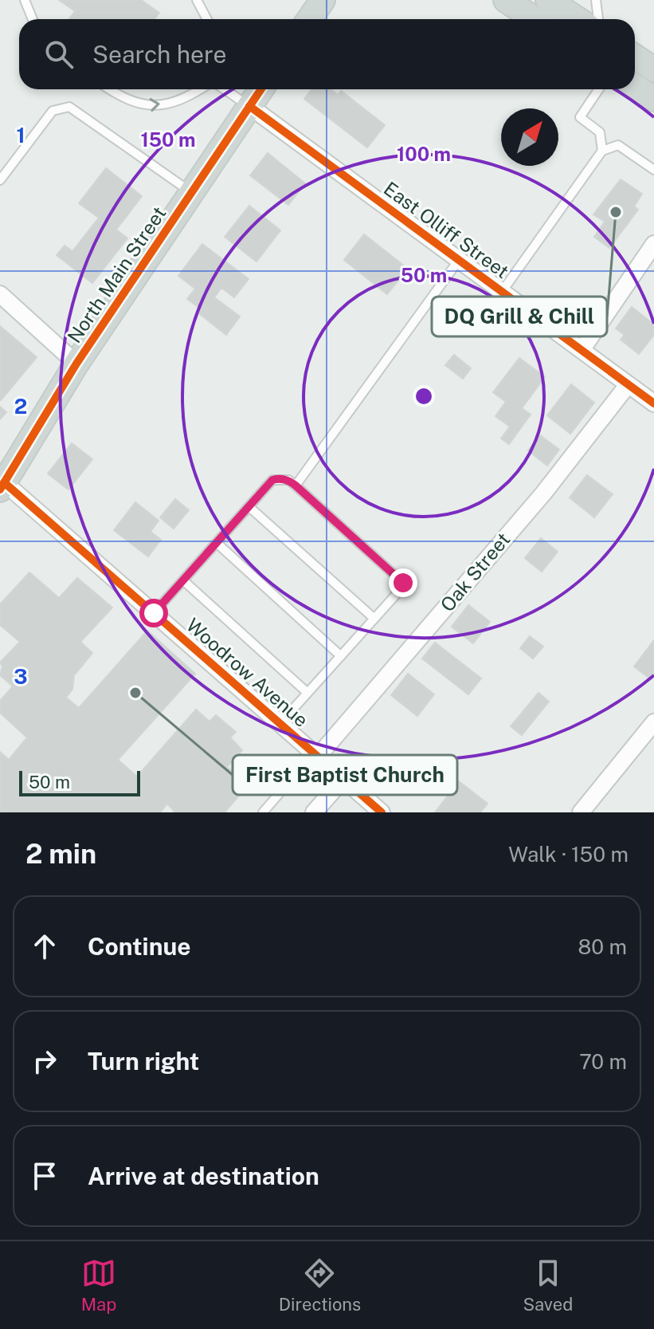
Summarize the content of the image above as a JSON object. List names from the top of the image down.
{
  "streets": {
    "main road": ["North Main Street"],
    "street": ["East Olliff Street", "Oak Street", "Woodrow Avenue"]
  },
  "crossings": [
    ["East Olliff Street", "North Main Street"],
    ["East Olliff Street", "Oak Street"],
    ["North Main Street", "Woodrow Avenue"],
    ["Oak Street", "Woodrow Avenue"]
  ],
  "places": ["DQ Grill & Chill", "First Baptist Church"],
  "scale_bar": "50 m",
  "north": "top right",
  "page": {
    "search": "Search here",
    "scale": "50 m",
    "heading": ["2 min", "Walk · 150 m"],
    "list": [
      ["Continue", "80 m"],
      ["Turn right", "70 m"],
      "Arrive at destination"
    ],
    "nav": ["Map", "Directions", "Saved"]
  },
  "grid": {
    "rows": ["1", "2", "3"]
  },
  "rings": ["150 m", "100 m", "50 m"]
}
